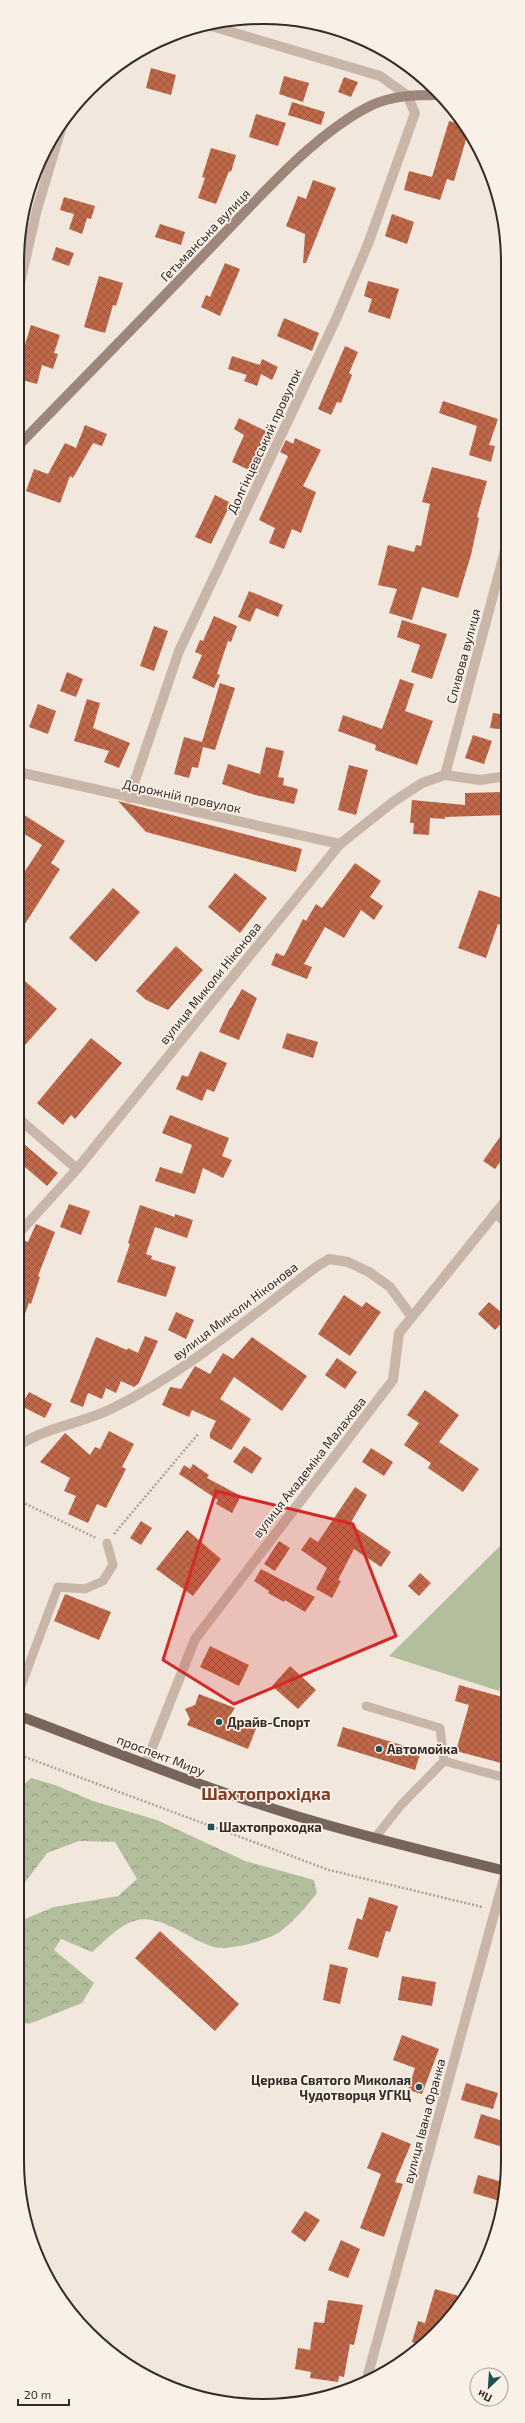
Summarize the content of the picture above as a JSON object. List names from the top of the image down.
{
  "streets": {
    "main road": ["проспект Миру"],
    "street": [
      "Гетьманська вулиця",
      "Долгінцевський провулок",
      "Сливова вулиця",
      "Дорожній провулок",
      "вулиця Миколи Ніконова",
      "вулиця Академіка Малахова",
      "вулиця Івана Франка"
    ]
  },
  "crossings": [
    ["Гетьманська вулиця", "Долгінцевський провулок"],
    ["Долгінцевський провулок", "Дорожній провулок"],
    ["Сливова вулиця", "вулиця Миколи Ніконова"],
    ["Дорожній провулок", "вулиця Миколи Ніконова"],
    ["вулиця Миколи Ніконова", "вулиця Академіка Малахова"],
    ["вулиця Академіка Малахова", "проспект Миру"]
  ],
  "districts": ["Шахтопрохідка"],
  "places": {
    "other": ["Драйв-Спорт", "Автомойка", "Церква Святого Миколая Чудотворця УГКЦ"],
    "transit": ["Шахтопроходка"]
  },
  "scale_bar": "20 m",
  "north": "bottom left"
}
